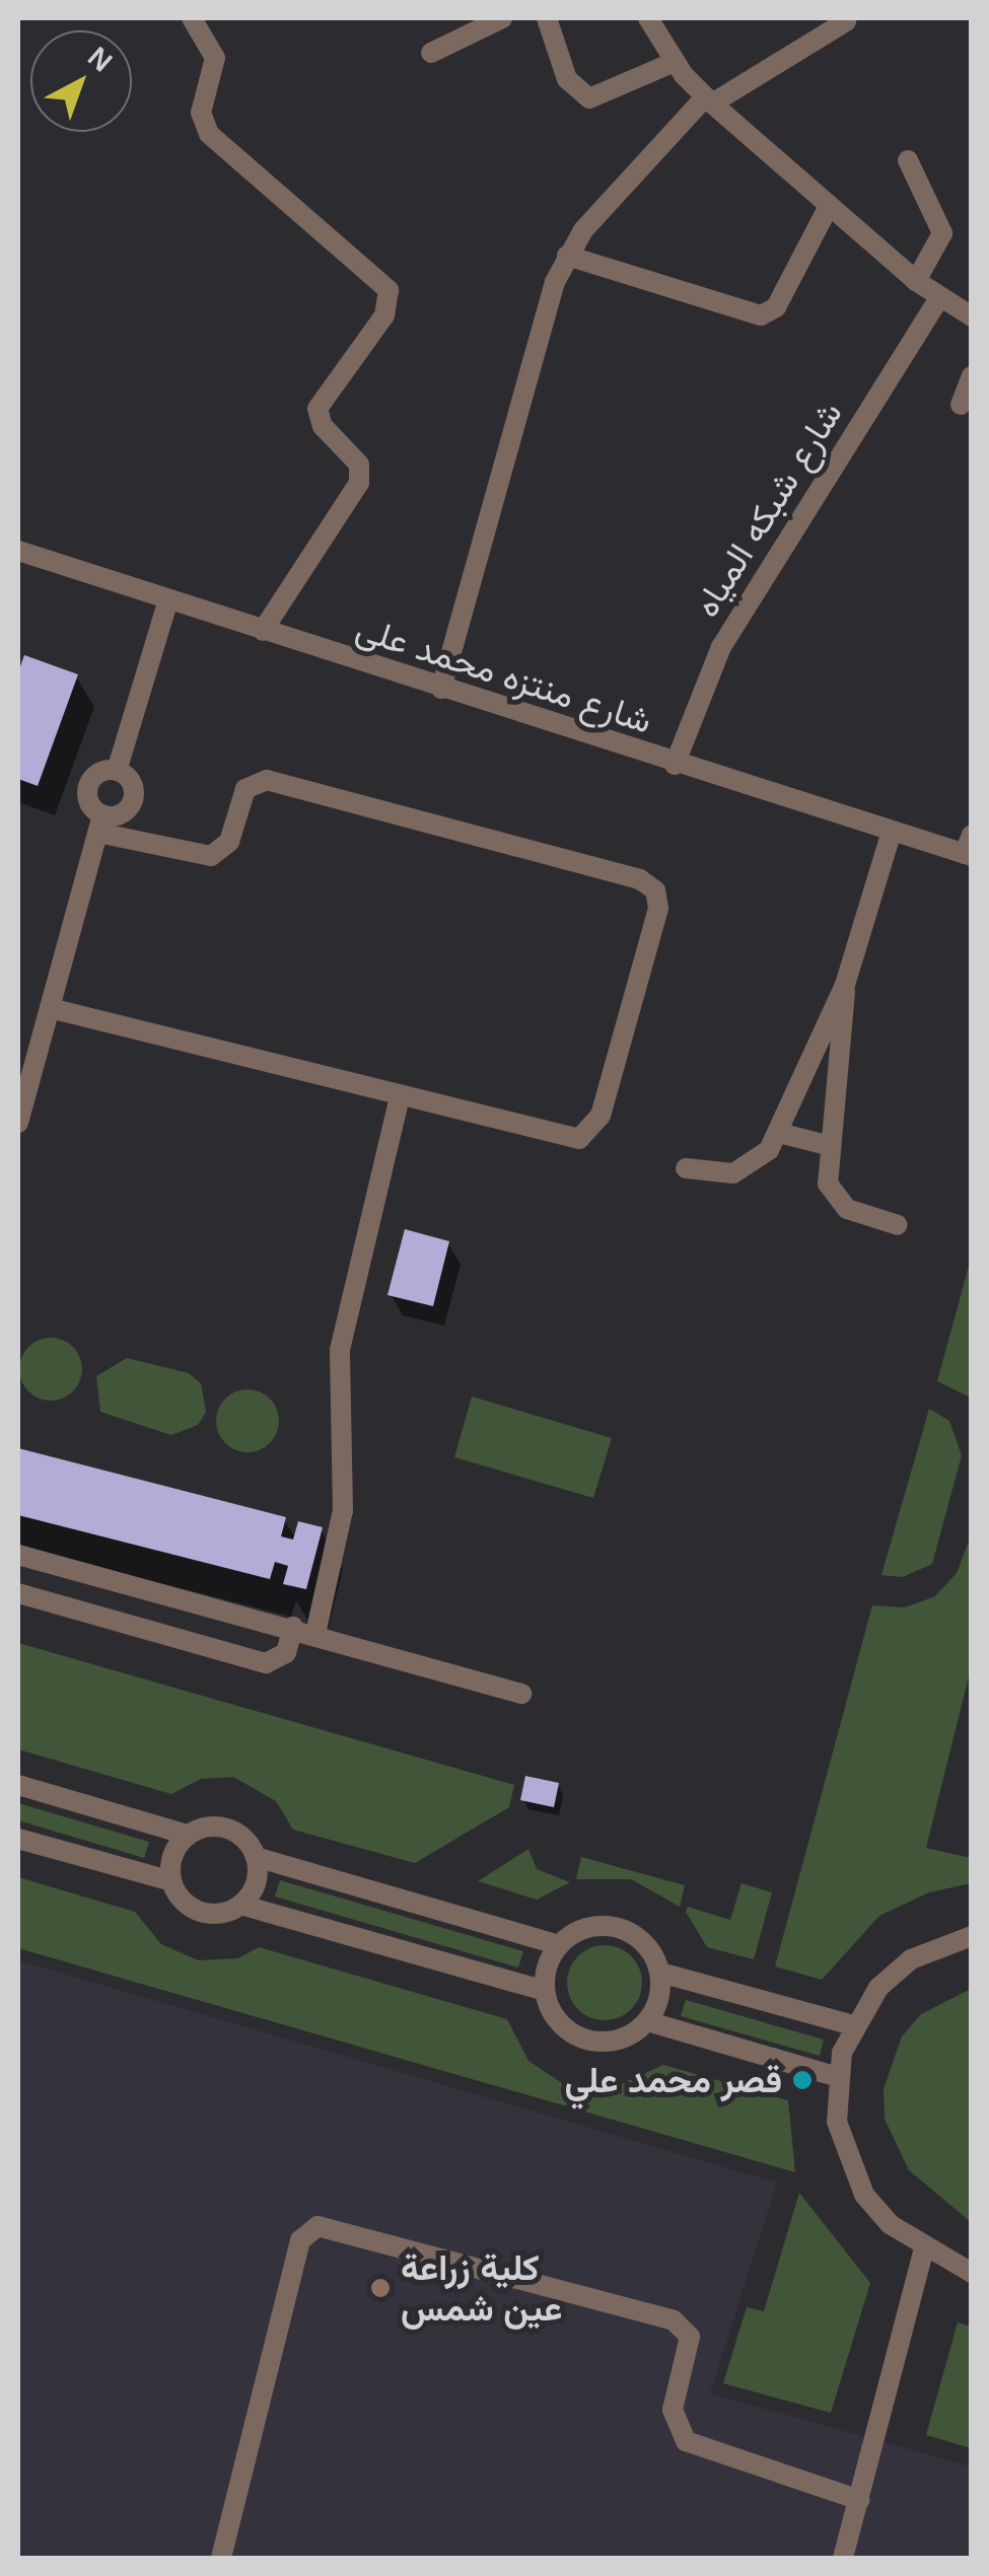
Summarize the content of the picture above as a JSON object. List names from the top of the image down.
{
  "streets": {
    "street": ["شارع شبكه المياه", "شارع منتزه محمد على"]
  },
  "crossings": [
    ["شارع شبكه المياه", "شارع منتزه محمد على"]
  ],
  "places": ["قصر محمد علي", "كلية زراعة عين شمس"],
  "north": "top right"
}
